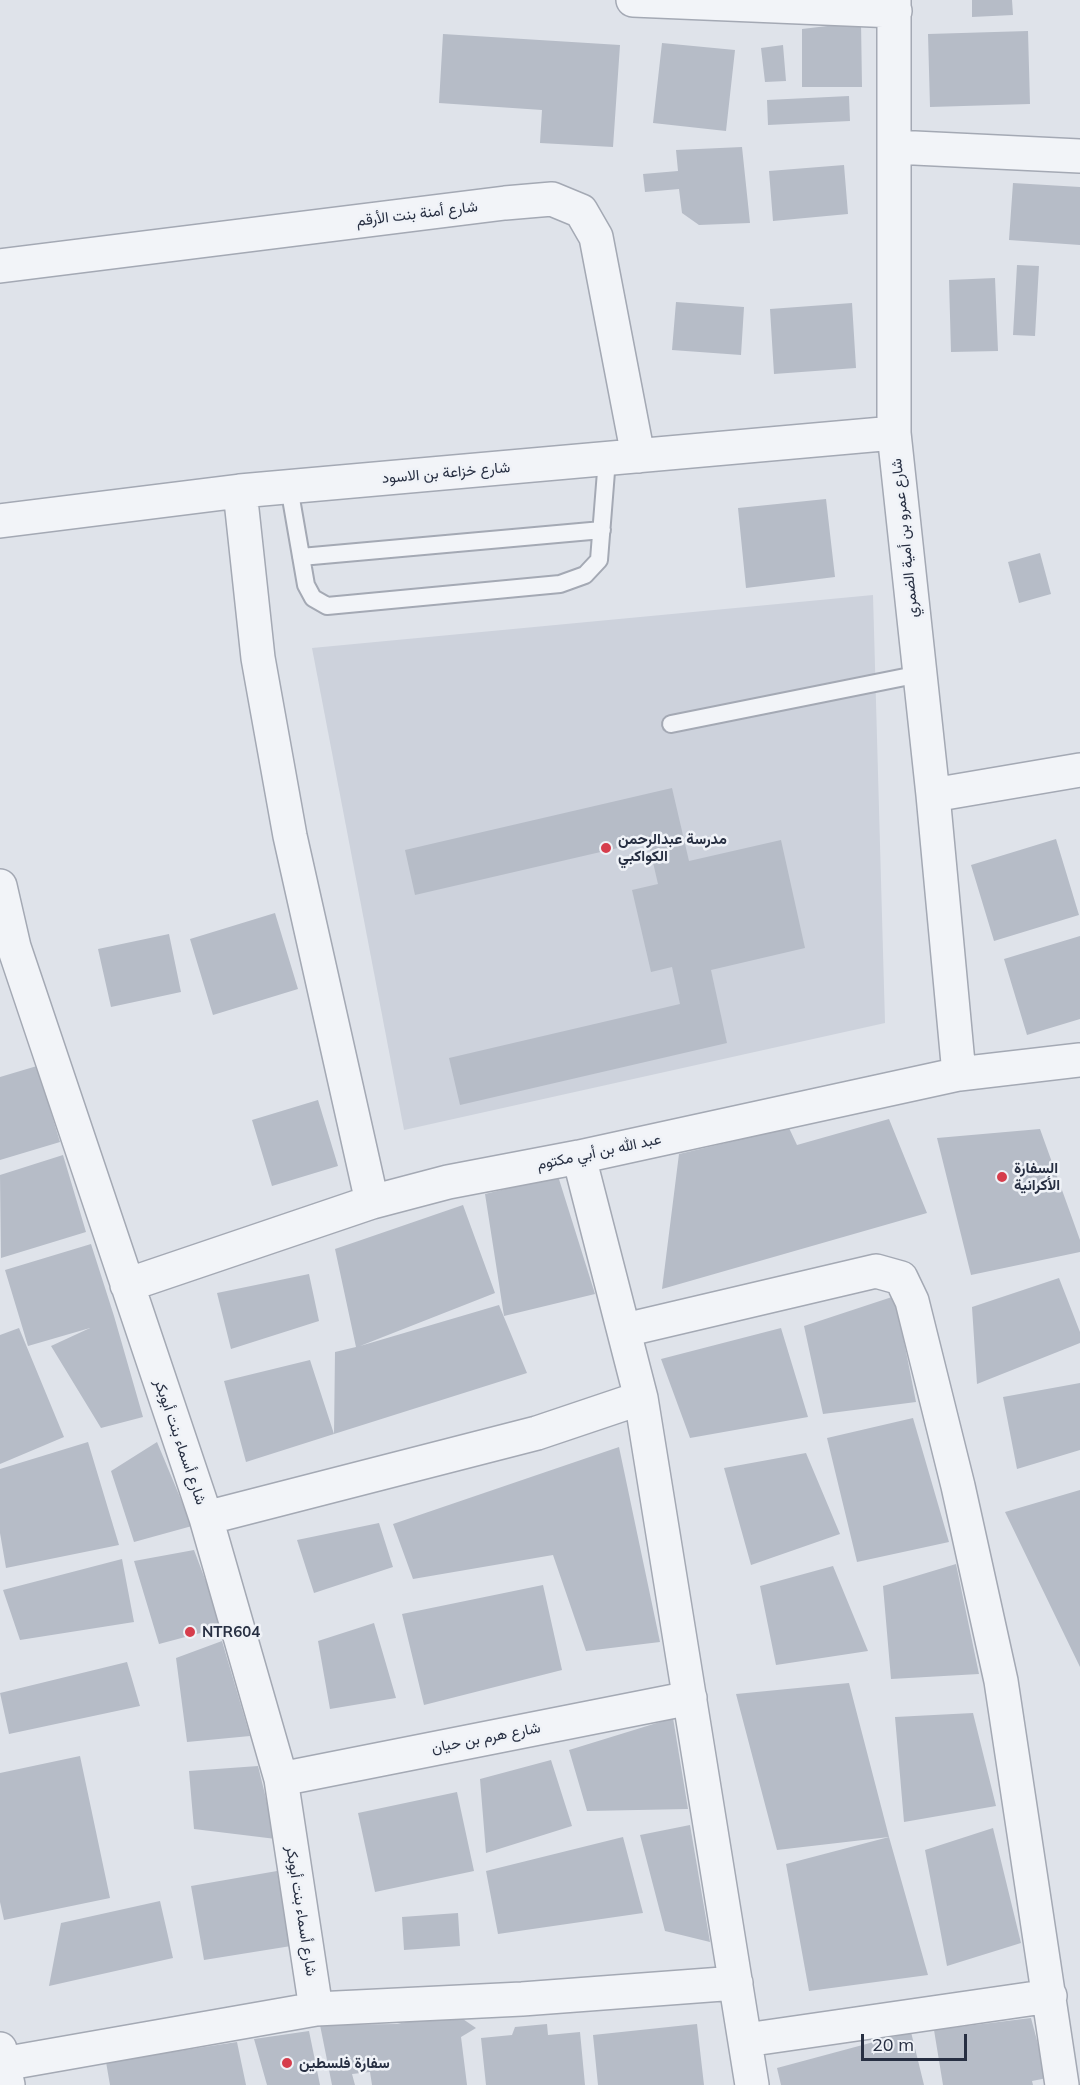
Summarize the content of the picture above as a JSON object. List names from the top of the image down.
{
  "streets": {
    "street": [
      "شارع أمنة بنت الأرقم",
      "شارع خزاعة بن الاسود",
      "شارع عمرو بن أمية الضمري",
      "عبد الله بن أبي مكتوم",
      "شارع أسماء بنت أبوبكر",
      "شارع هرم بن حيان"
    ]
  },
  "crossings": [
    ["شارع أمنة بنت الأرقم", "شارع خزاعة بن الاسود"],
    ["شارع خزاعة بن الاسود", "شارع عمرو بن أمية الضمري"],
    ["شارع عمرو بن أمية الضمري", "عبد الله بن أبي مكتوم"],
    ["عبد الله بن أبي مكتوم", "شارع أسماء بنت أبوبكر"],
    ["شارع أسماء بنت أبوبكر", "شارع هرم بن حيان"]
  ],
  "places": [
    "مدرسة عبدالرحمن الكواكبي",
    "السفارة الأكرانية",
    "NTR604",
    "سفارة فلسطين"
  ],
  "scale_bar": "20 m"
}
